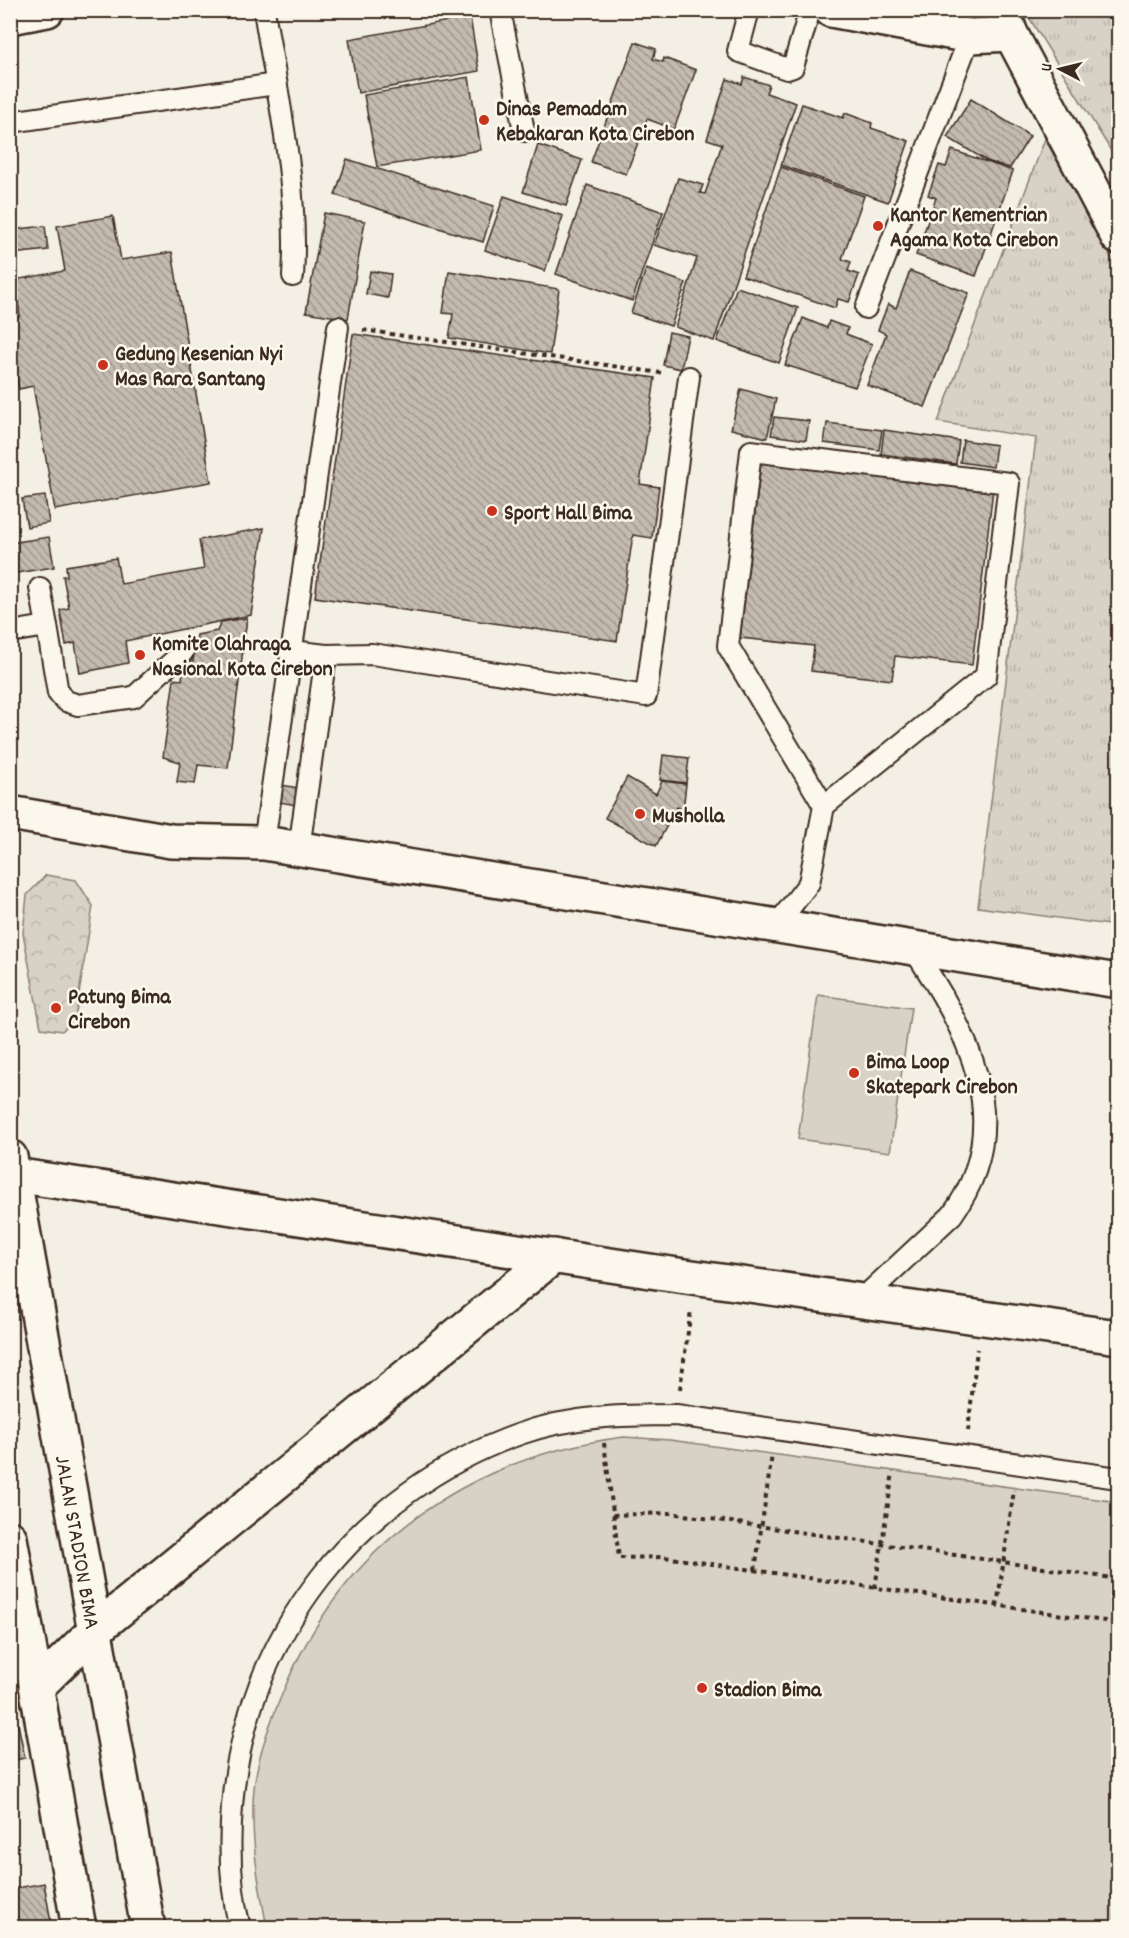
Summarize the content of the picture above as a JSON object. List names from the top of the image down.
{
  "streets": {
    "street": ["JALAN STADION BIMA"]
  },
  "places": [
    "Dinas Pemadam Kebakaran Kota Cirebon",
    "Kantor Kementrian Agama Kota Cirebon",
    "Gedung Kesenian Nyi Mas Rara Santang",
    "Sport Hall Bima",
    "Komite Olahraga Nasional Kota Cirebon",
    "Musholla",
    "Patung Bima Cirebon",
    "Bima Loop Skatepark Cirebon",
    "Stadion Bima"
  ],
  "north": "left"
}
